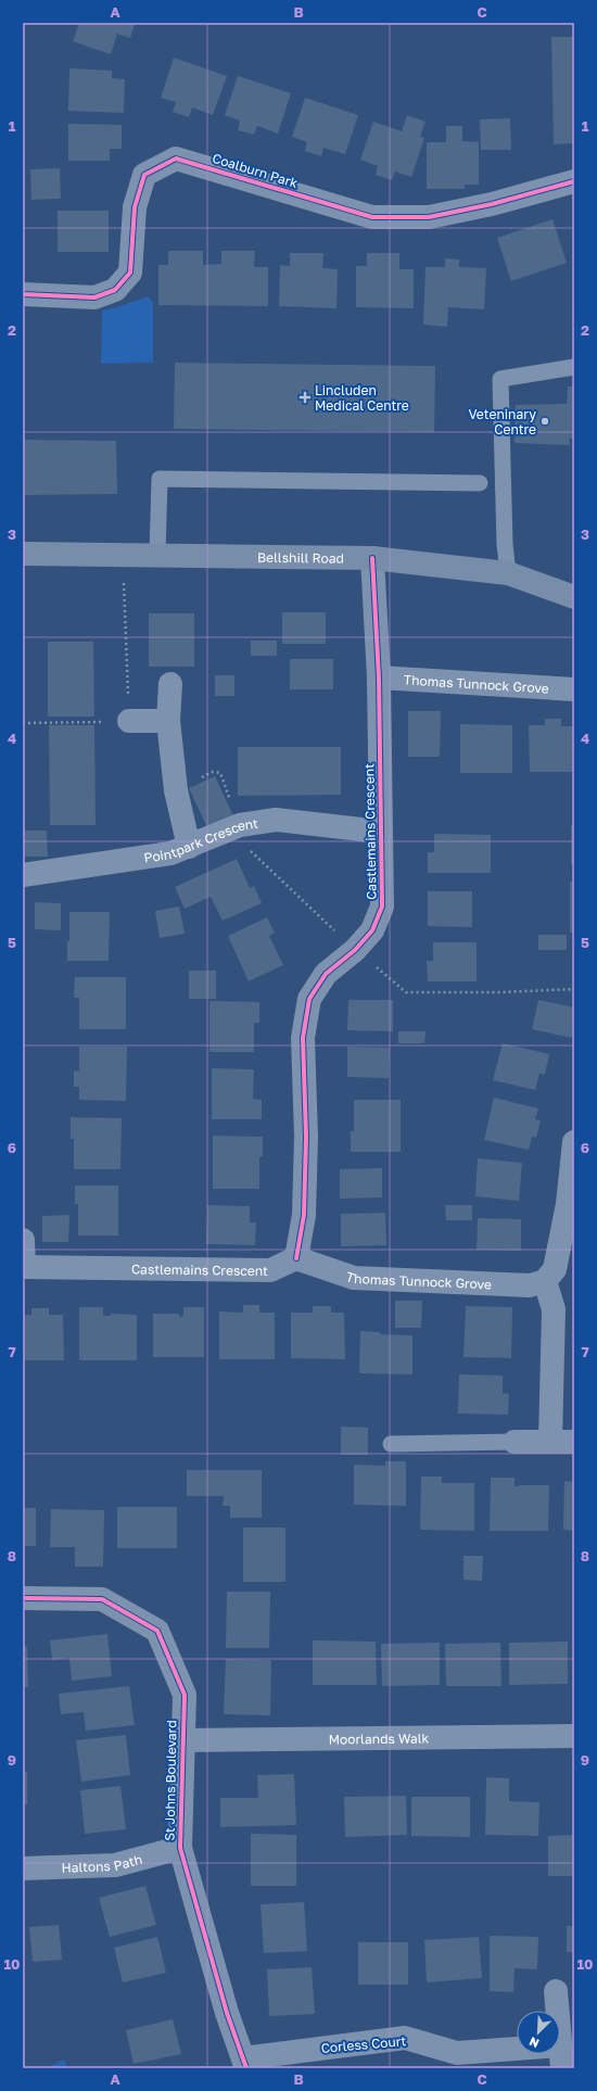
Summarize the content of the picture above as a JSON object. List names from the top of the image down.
{
  "streets": {
    "main road": ["Bellshill Road"],
    "street": [
      "Coalburn Park",
      "Thomas Tunnock Grove",
      "Castlemains Crescent",
      "Pointpark Crescent",
      "Moorlands Walk",
      "St Johns Boulevard",
      "Haltons Path",
      "Corless Court"
    ]
  },
  "crossings": [
    ["Bellshill Road", "Castlemains Crescent"],
    ["Thomas Tunnock Grove", "Castlemains Crescent"],
    ["Castlemains Crescent", "Pointpark Crescent"],
    ["Moorlands Walk", "St Johns Boulevard"],
    ["St Johns Boulevard", "Haltons Path"],
    ["St Johns Boulevard", "Corless Court"]
  ],
  "places": {
    "health": ["Lincluden Medical Centre"],
    "other": ["Veteninary Centre"]
  },
  "north": "bottom left",
  "grid": {
    "columns": ["A", "B", "C"],
    "rows": [
      "1",
      "2",
      "3",
      "4",
      "5",
      "6",
      "7",
      "8",
      "9",
      "10"
    ]
  }
}
